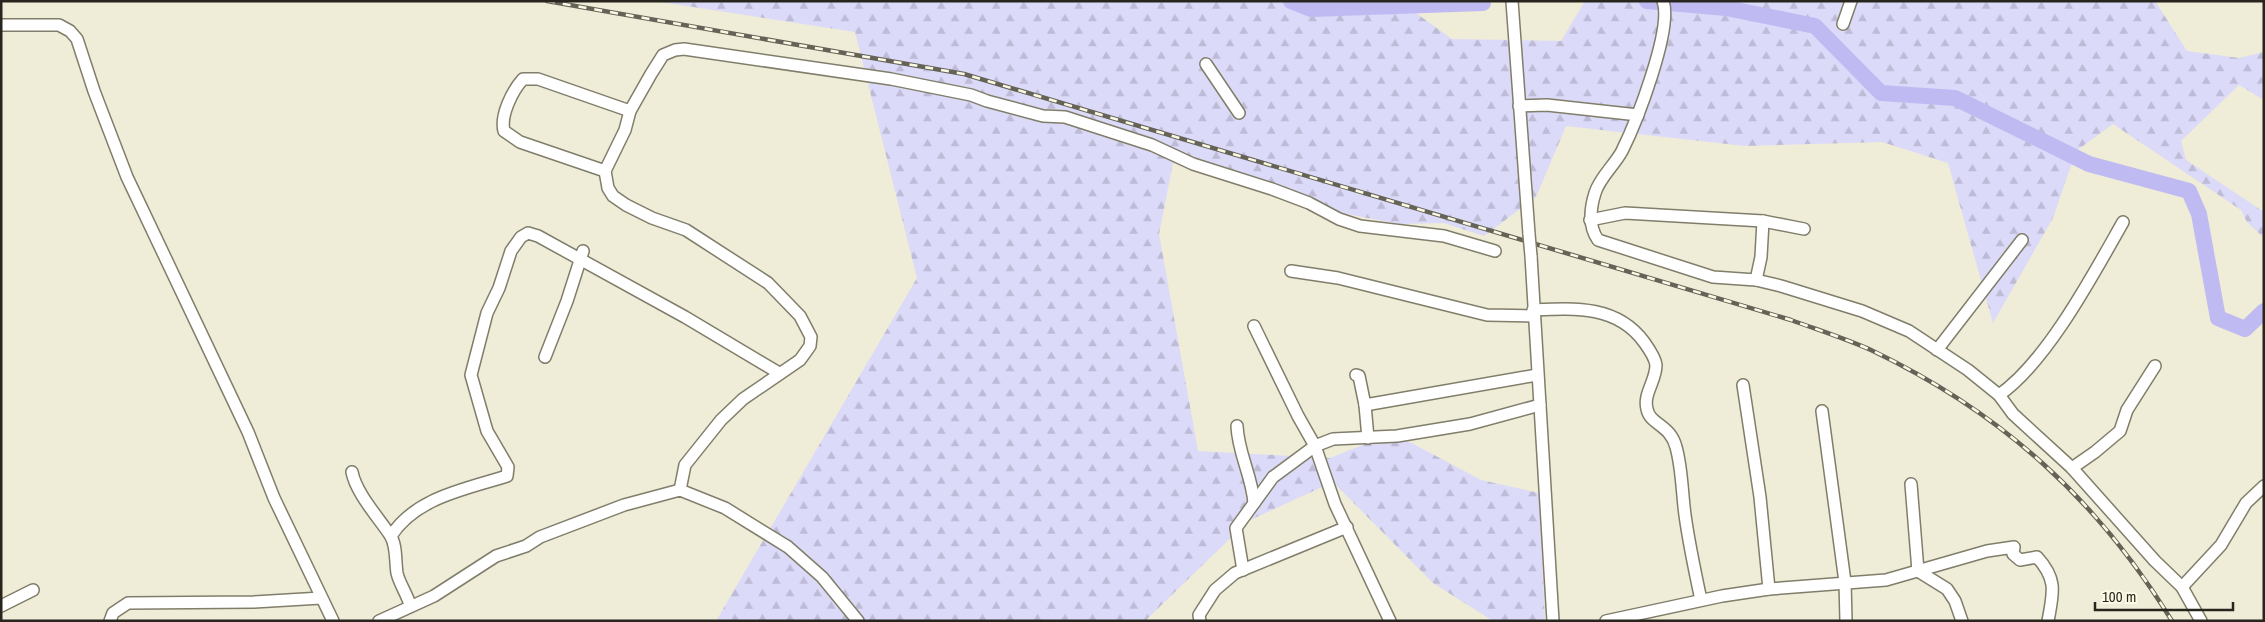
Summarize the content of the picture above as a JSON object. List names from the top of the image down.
{
  "scale_bar": "100 m"
}
